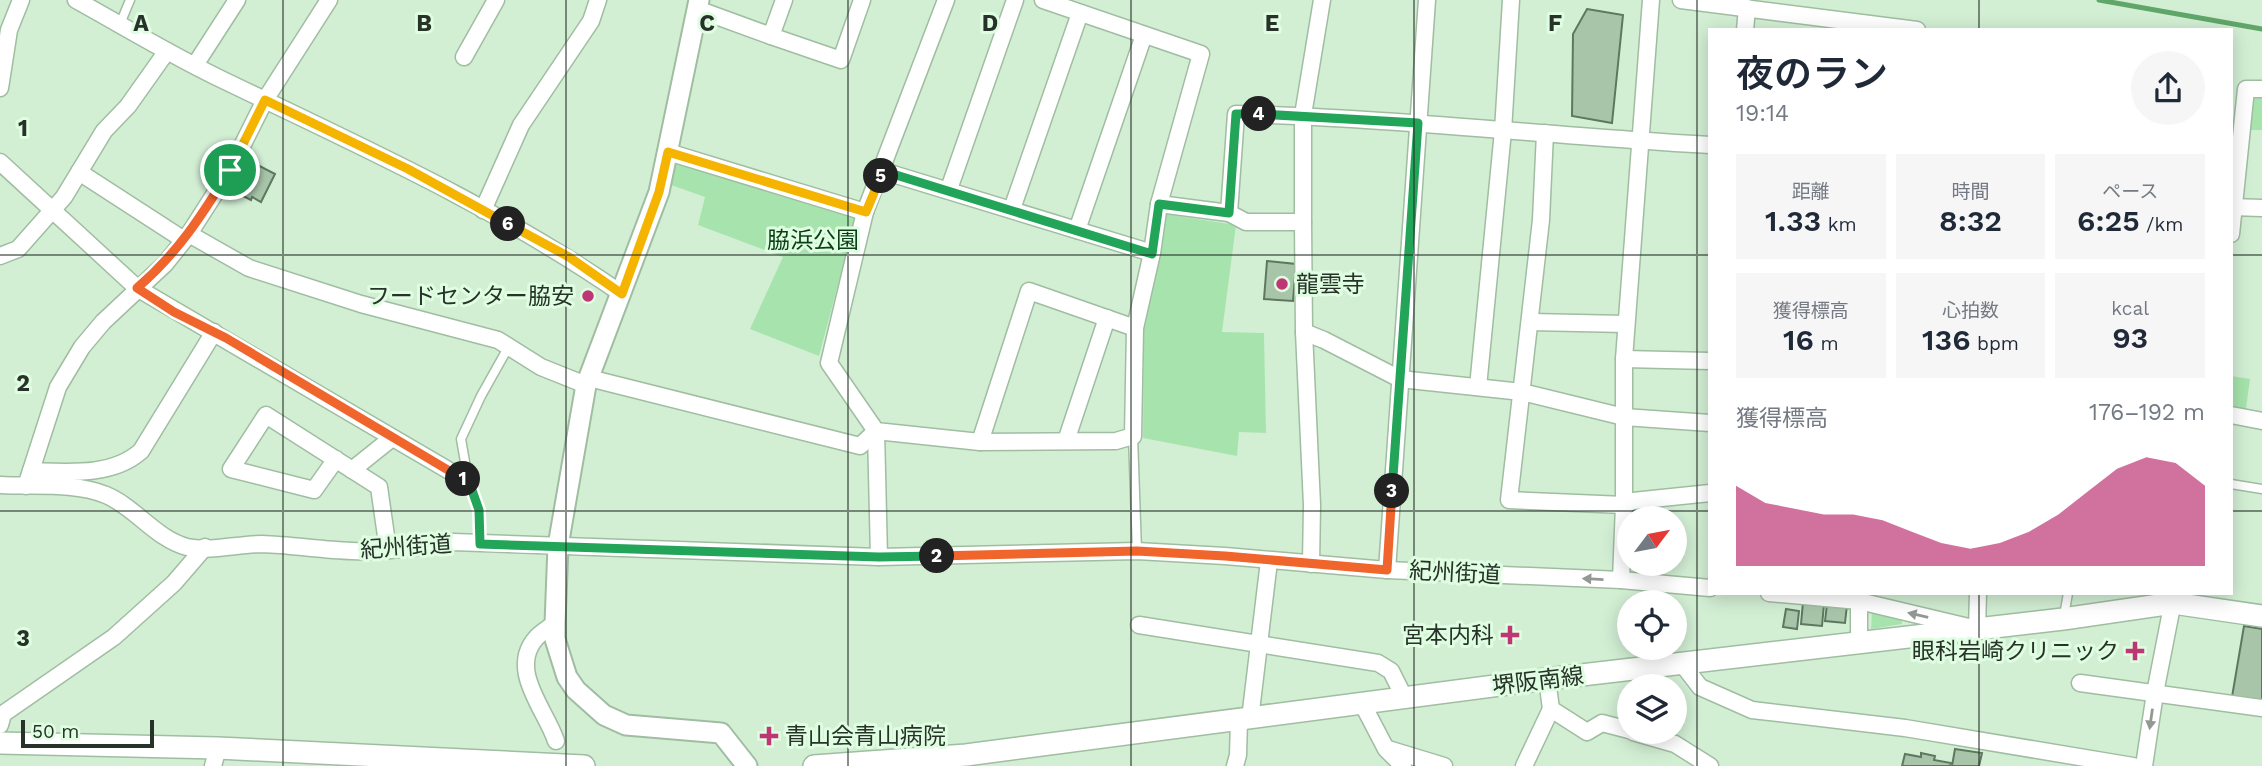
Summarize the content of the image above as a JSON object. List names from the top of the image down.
{
  "streets": {
    "main road": ["堺阪南線"],
    "street": ["紀州街道"]
  },
  "parks": ["脇浜公園"],
  "places": {
    "other": ["龍雲寺", "フードセンター脇安"],
    "health": ["宮本内科", "眼科岩崎クリニック", "青山会青山病院"]
  },
  "scale_bar": "50 m",
  "north": "top right",
  "page": {
    "heading": ["夜のラン", "19:14"],
    "pins": [
      "4",
      "5",
      "6",
      "1",
      "3",
      "2"
    ],
    "stats": [
      ["距離", "1.33 km"],
      ["時間", "8:32"],
      ["ペース", "6:25 /km"],
      ["獲得標高", "16 m"],
      ["心拍数", "136 bpm"],
      ["kcal", "93"]
    ],
    "chart": ["獲得標高", "176–192 m"],
    "scale": "50 m"
  },
  "grid": {
    "columns": [
      "A",
      "B",
      "C",
      "D",
      "E",
      "F"
    ],
    "rows": ["1", "2", "3"]
  }
}
